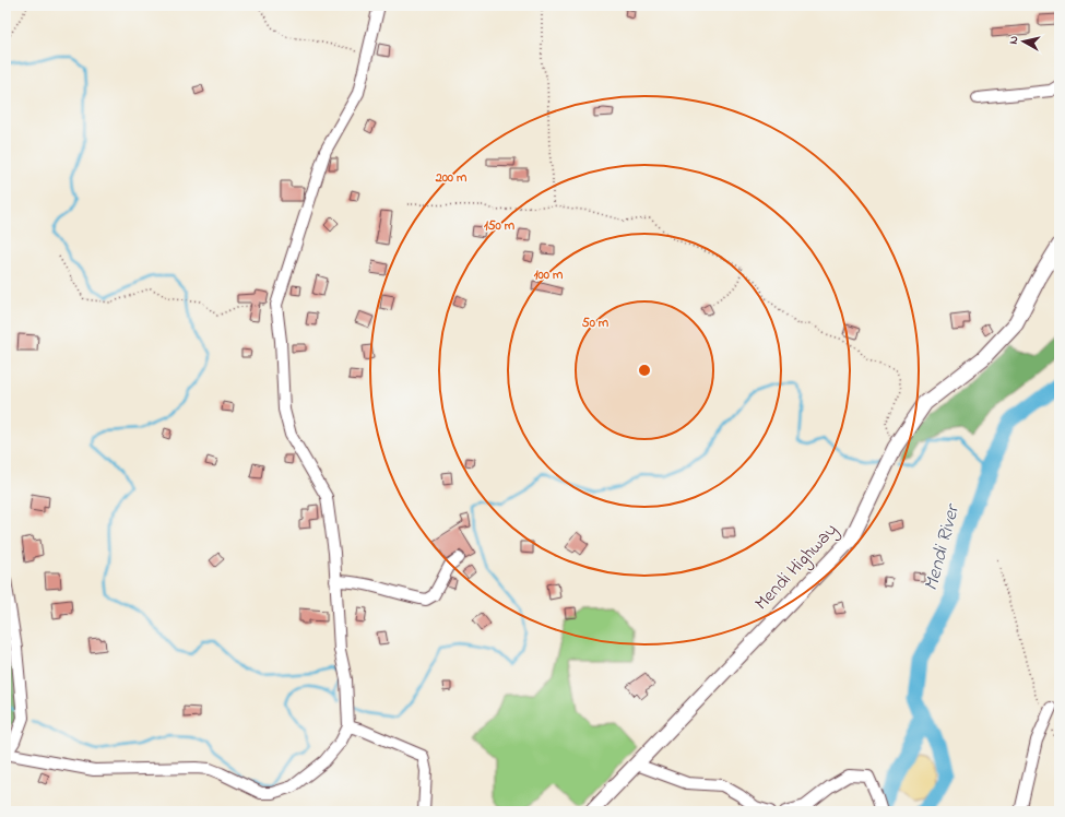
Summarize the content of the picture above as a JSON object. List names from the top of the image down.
{
  "streets": {
    "main road": ["Mendi Highway"]
  },
  "water": ["Mendi River"],
  "north": "left",
  "rings": [
    "200 m",
    "150 m",
    "100 m",
    "50 m"
  ]
}
